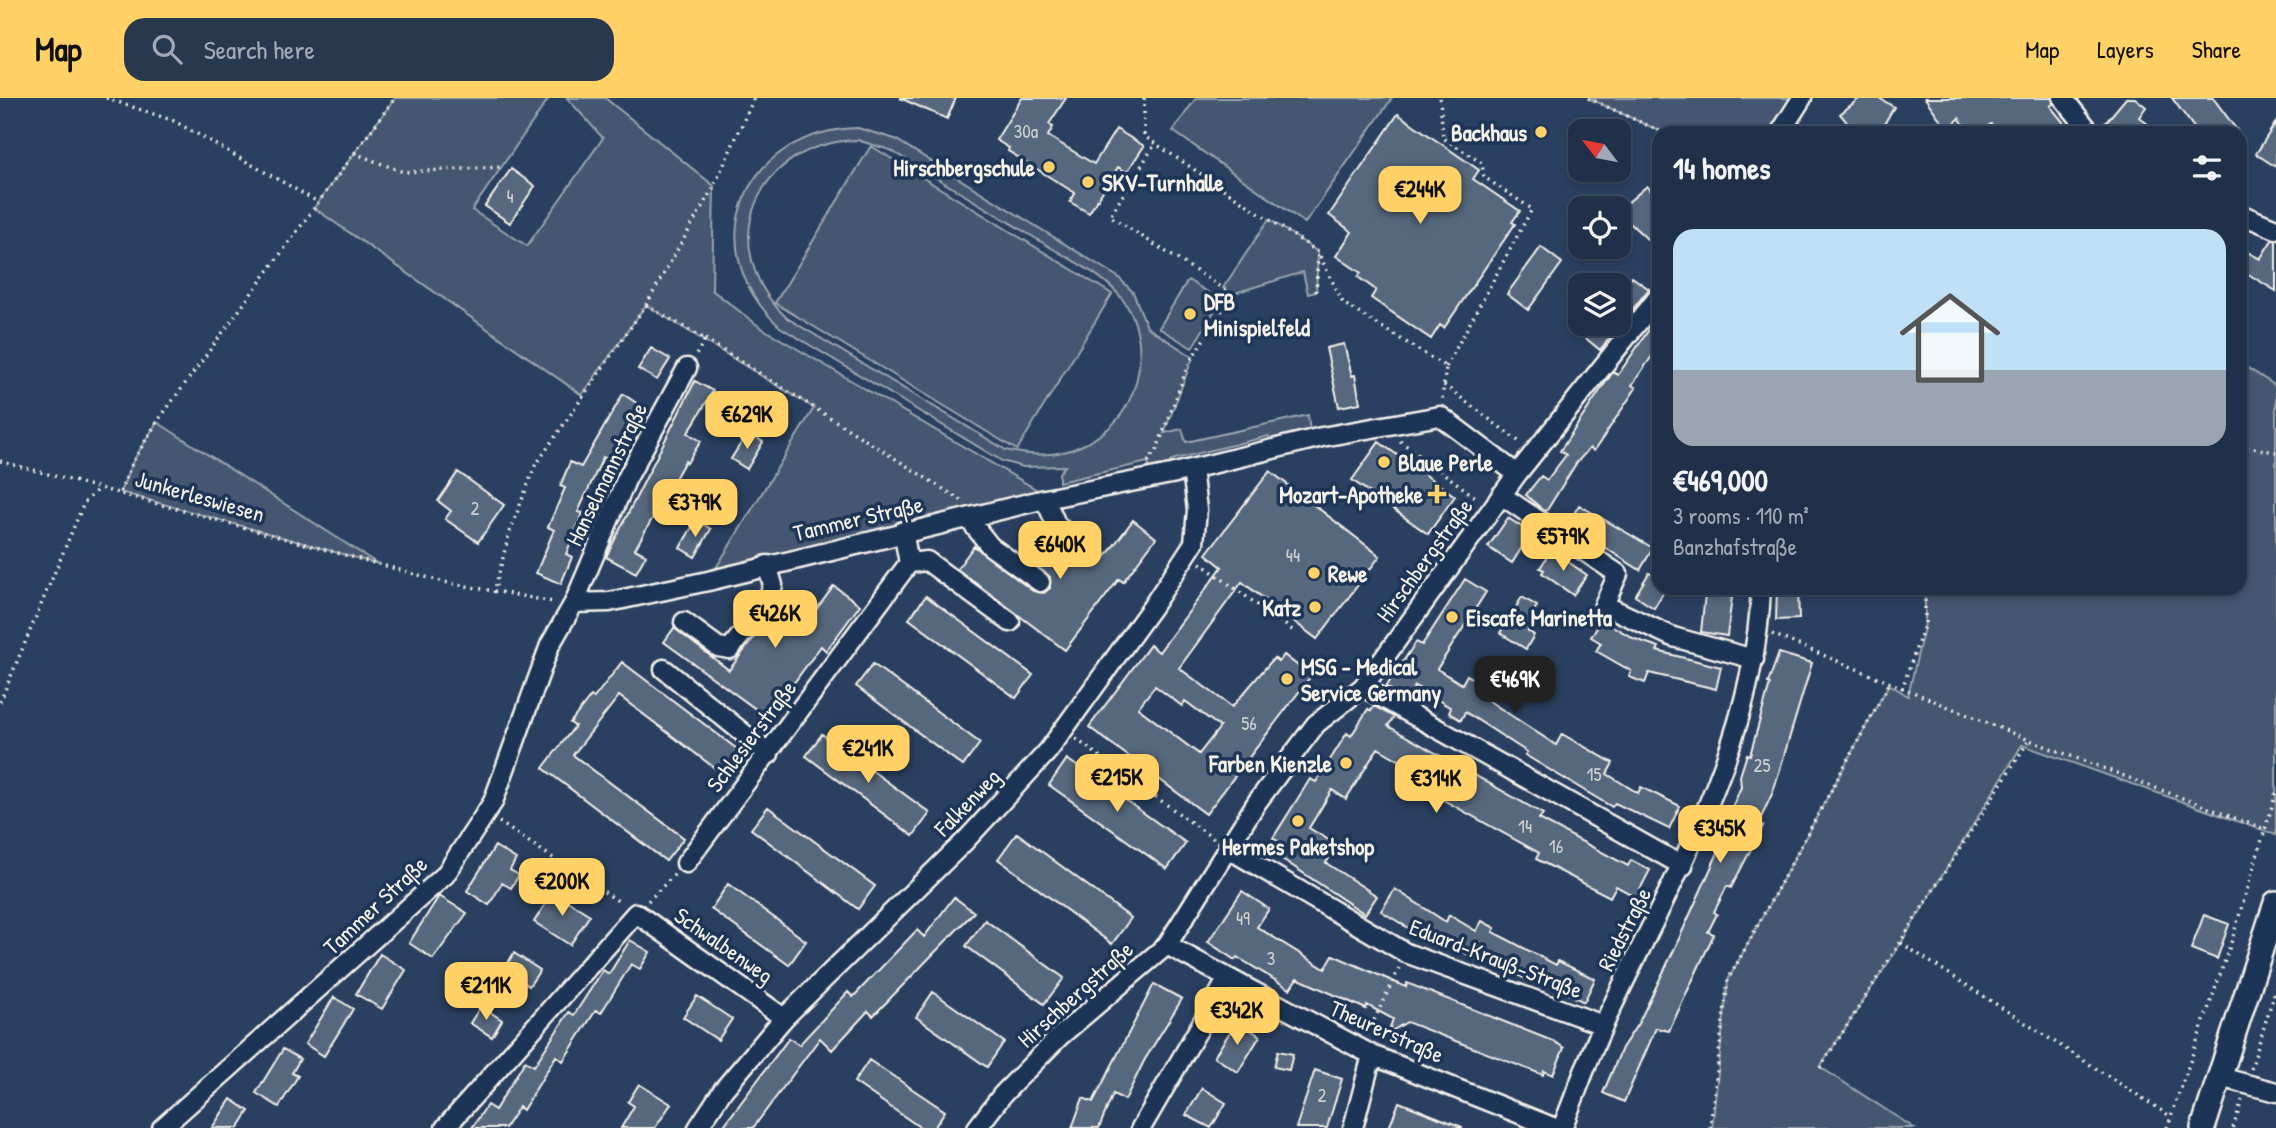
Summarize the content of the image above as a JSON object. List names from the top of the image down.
{
  "streets": {
    "street": [
      "Hanselmannstraße",
      "Tammer Straße",
      "Hirschbergstraße",
      "Schlesierstraße",
      "Falkenweg",
      "Riedstraße",
      "Schwalbenweg",
      "Eduard-Krauß-Straße",
      "Theurerstraße"
    ],
    "path": ["Junkerleswiesen"]
  },
  "crossings": [
    ["Hanselmannstraße", "Junkerleswiesen"],
    ["Hanselmannstraße", "Tammer Straße"],
    ["Junkerleswiesen", "Tammer Straße"],
    ["Tammer Straße", "Falkenweg"],
    ["Hirschbergstraße", "Eduard-Krauß-Straße"],
    ["Hirschbergstraße", "Theurerstraße"],
    ["Falkenweg", "Schwalbenweg"],
    ["Riedstraße", "Eduard-Krauß-Straße"]
  ],
  "places": {
    "other": [
      "Backhaus",
      "Hirschbergschule",
      "SKV-Turnhalle",
      "DFB Minispielfeld",
      "Blaue Perle",
      "Rewe",
      "Katz",
      "Eiscafe Marinetta",
      "MSG - Medical Service Germany",
      "Farben Kienzle",
      "Hermes Paketshop"
    ],
    "health": ["Mozart-Apotheke"]
  },
  "house_numbers": [
    "30a",
    "4",
    "2",
    "44",
    "56",
    "25",
    "15",
    "14",
    "16",
    "49",
    "3",
    "2"
  ],
  "north": "top left",
  "page": {
    "header": "Map",
    "search": "Search here",
    "nav": ["Map", "Layers", "Share"],
    "heading": "14 homes",
    "price": [
      "€244K",
      "€629K",
      "€379K",
      "€579K",
      "€640K",
      "€426K",
      "€469K",
      "€241K",
      "€215K",
      "€314K",
      "€345K",
      "€200K",
      "€211K",
      "€342K"
    ],
    "list": [
      {
        "name": "€469,000",
        "note": "3 rooms · 110 m² · Banzhafstraße"
      }
    ]
  }
}
